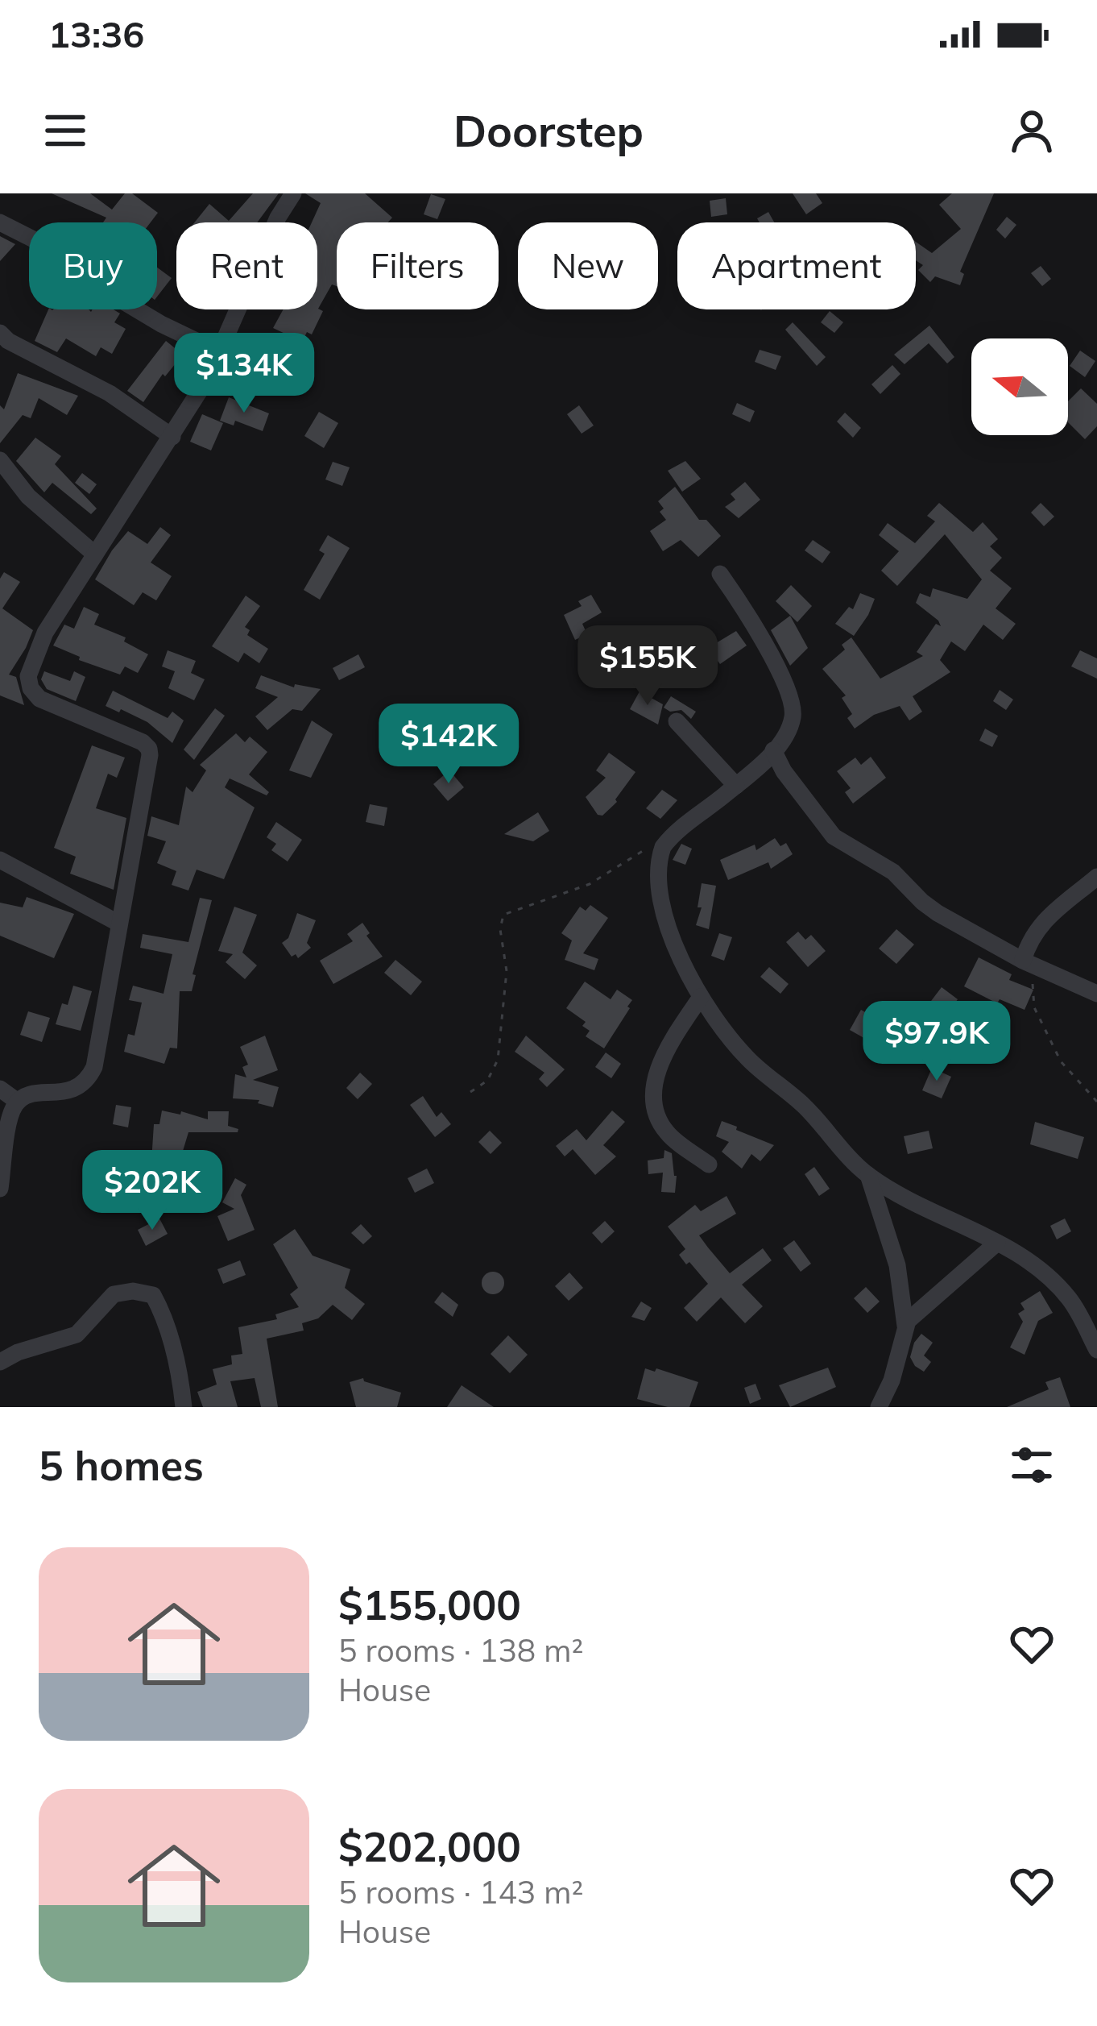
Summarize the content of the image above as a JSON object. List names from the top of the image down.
{
  "north": "left",
  "page": {
    "status": "13:36",
    "header": "Doorstep",
    "chip": [
      "Buy",
      "Rent",
      "Filters",
      "New",
      "Apartment"
    ],
    "price": [
      "$134K",
      "$155K",
      "$142K",
      "$97.9K",
      "$202K"
    ],
    "heading": "5 homes",
    "list": [
      {
        "name": "$155,000",
        "note": "5 rooms · 138 m² · House"
      },
      {
        "name": "$202,000",
        "note": "5 rooms · 143 m² · House"
      }
    ]
  }
}
